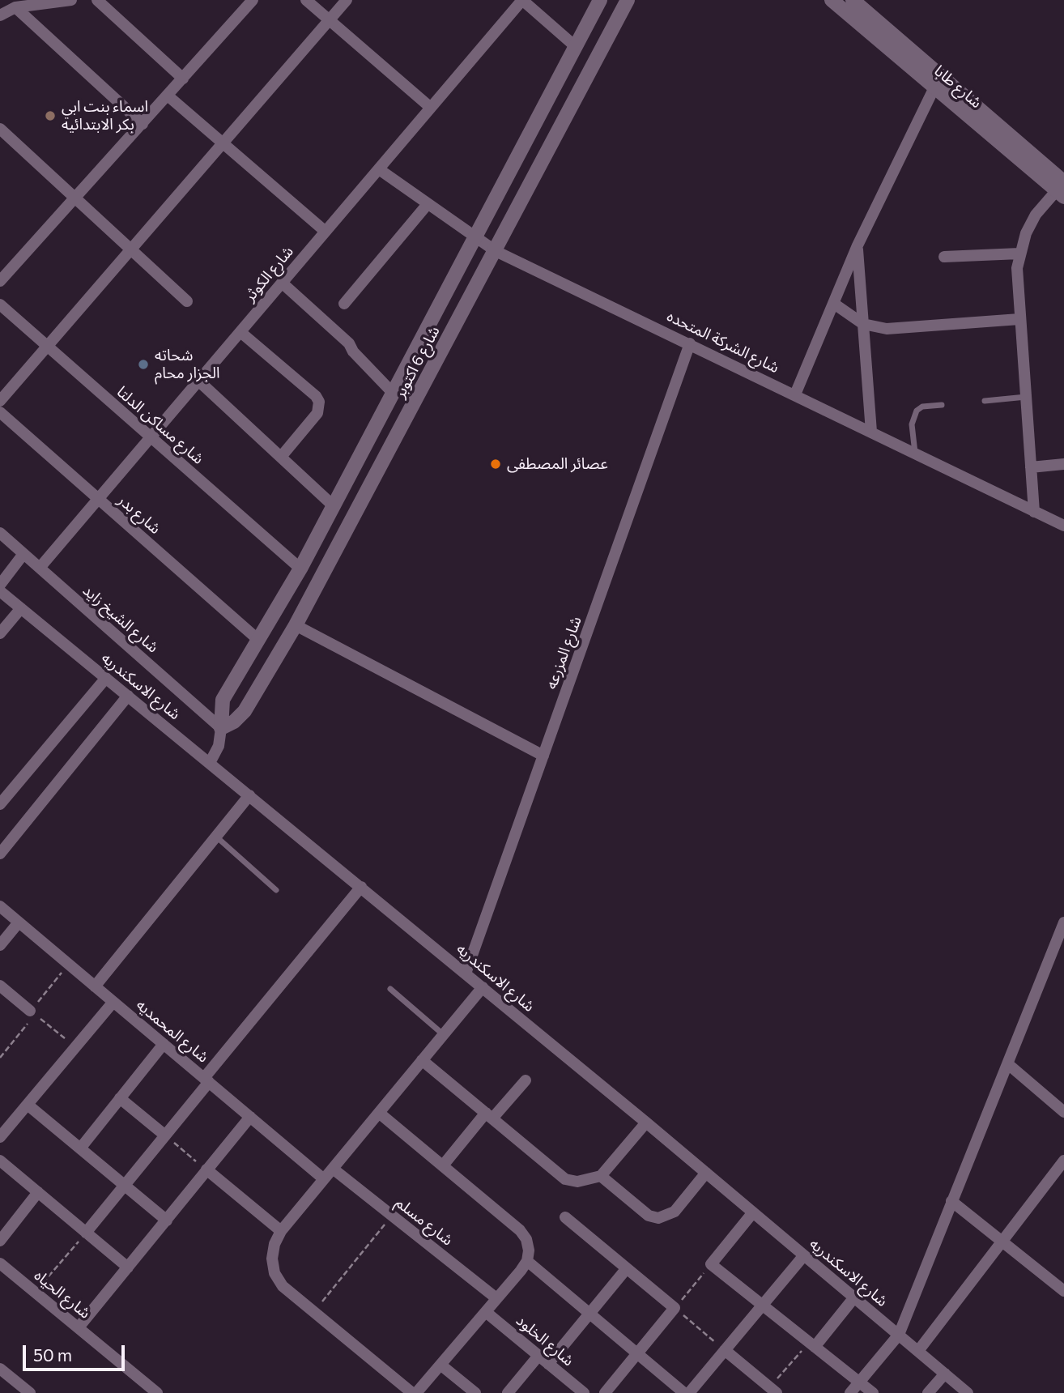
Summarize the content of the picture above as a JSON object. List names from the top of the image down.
{
  "streets": {
    "street": [
      "شارع طابا",
      "شارع الكوثر",
      "شارع الشركة المتحده",
      "شارع 6 اكتوبر",
      "شارع مساكن الدلتا",
      "شارع بدر",
      "شارع الشيخ زايد",
      "شارع المزرعه",
      "شارع الاسكندريه",
      "شارع المحمديه",
      "شارع مسلم",
      "شارع الحياه",
      "شارع الخلود"
    ]
  },
  "crossings": [
    ["شارع الكوثر", "شارع الشركة المتحده"],
    ["شارع الكوثر", "شارع مساكن الدلتا"],
    ["شارع الكوثر", "شارع بدر"],
    ["شارع الكوثر", "شارع الشيخ زايد"],
    ["شارع الشركة المتحده", "شارع 6 اكتوبر"],
    ["شارع الشركة المتحده", "شارع المزرعه"],
    ["شارع 6 اكتوبر", "شارع مساكن الدلتا"],
    ["شارع 6 اكتوبر", "شارع بدر"],
    ["شارع 6 اكتوبر", "شارع الشيخ زايد"],
    ["شارع 6 اكتوبر", "شارع الاسكندريه"],
    ["شارع المزرعه", "شارع الاسكندريه"]
  ],
  "places": ["اسماء بنت ابي بكر الابتدائيه", "شحاته الجزار محام", "عصائر المصطفى"],
  "scale_bar": "50 m"
}
